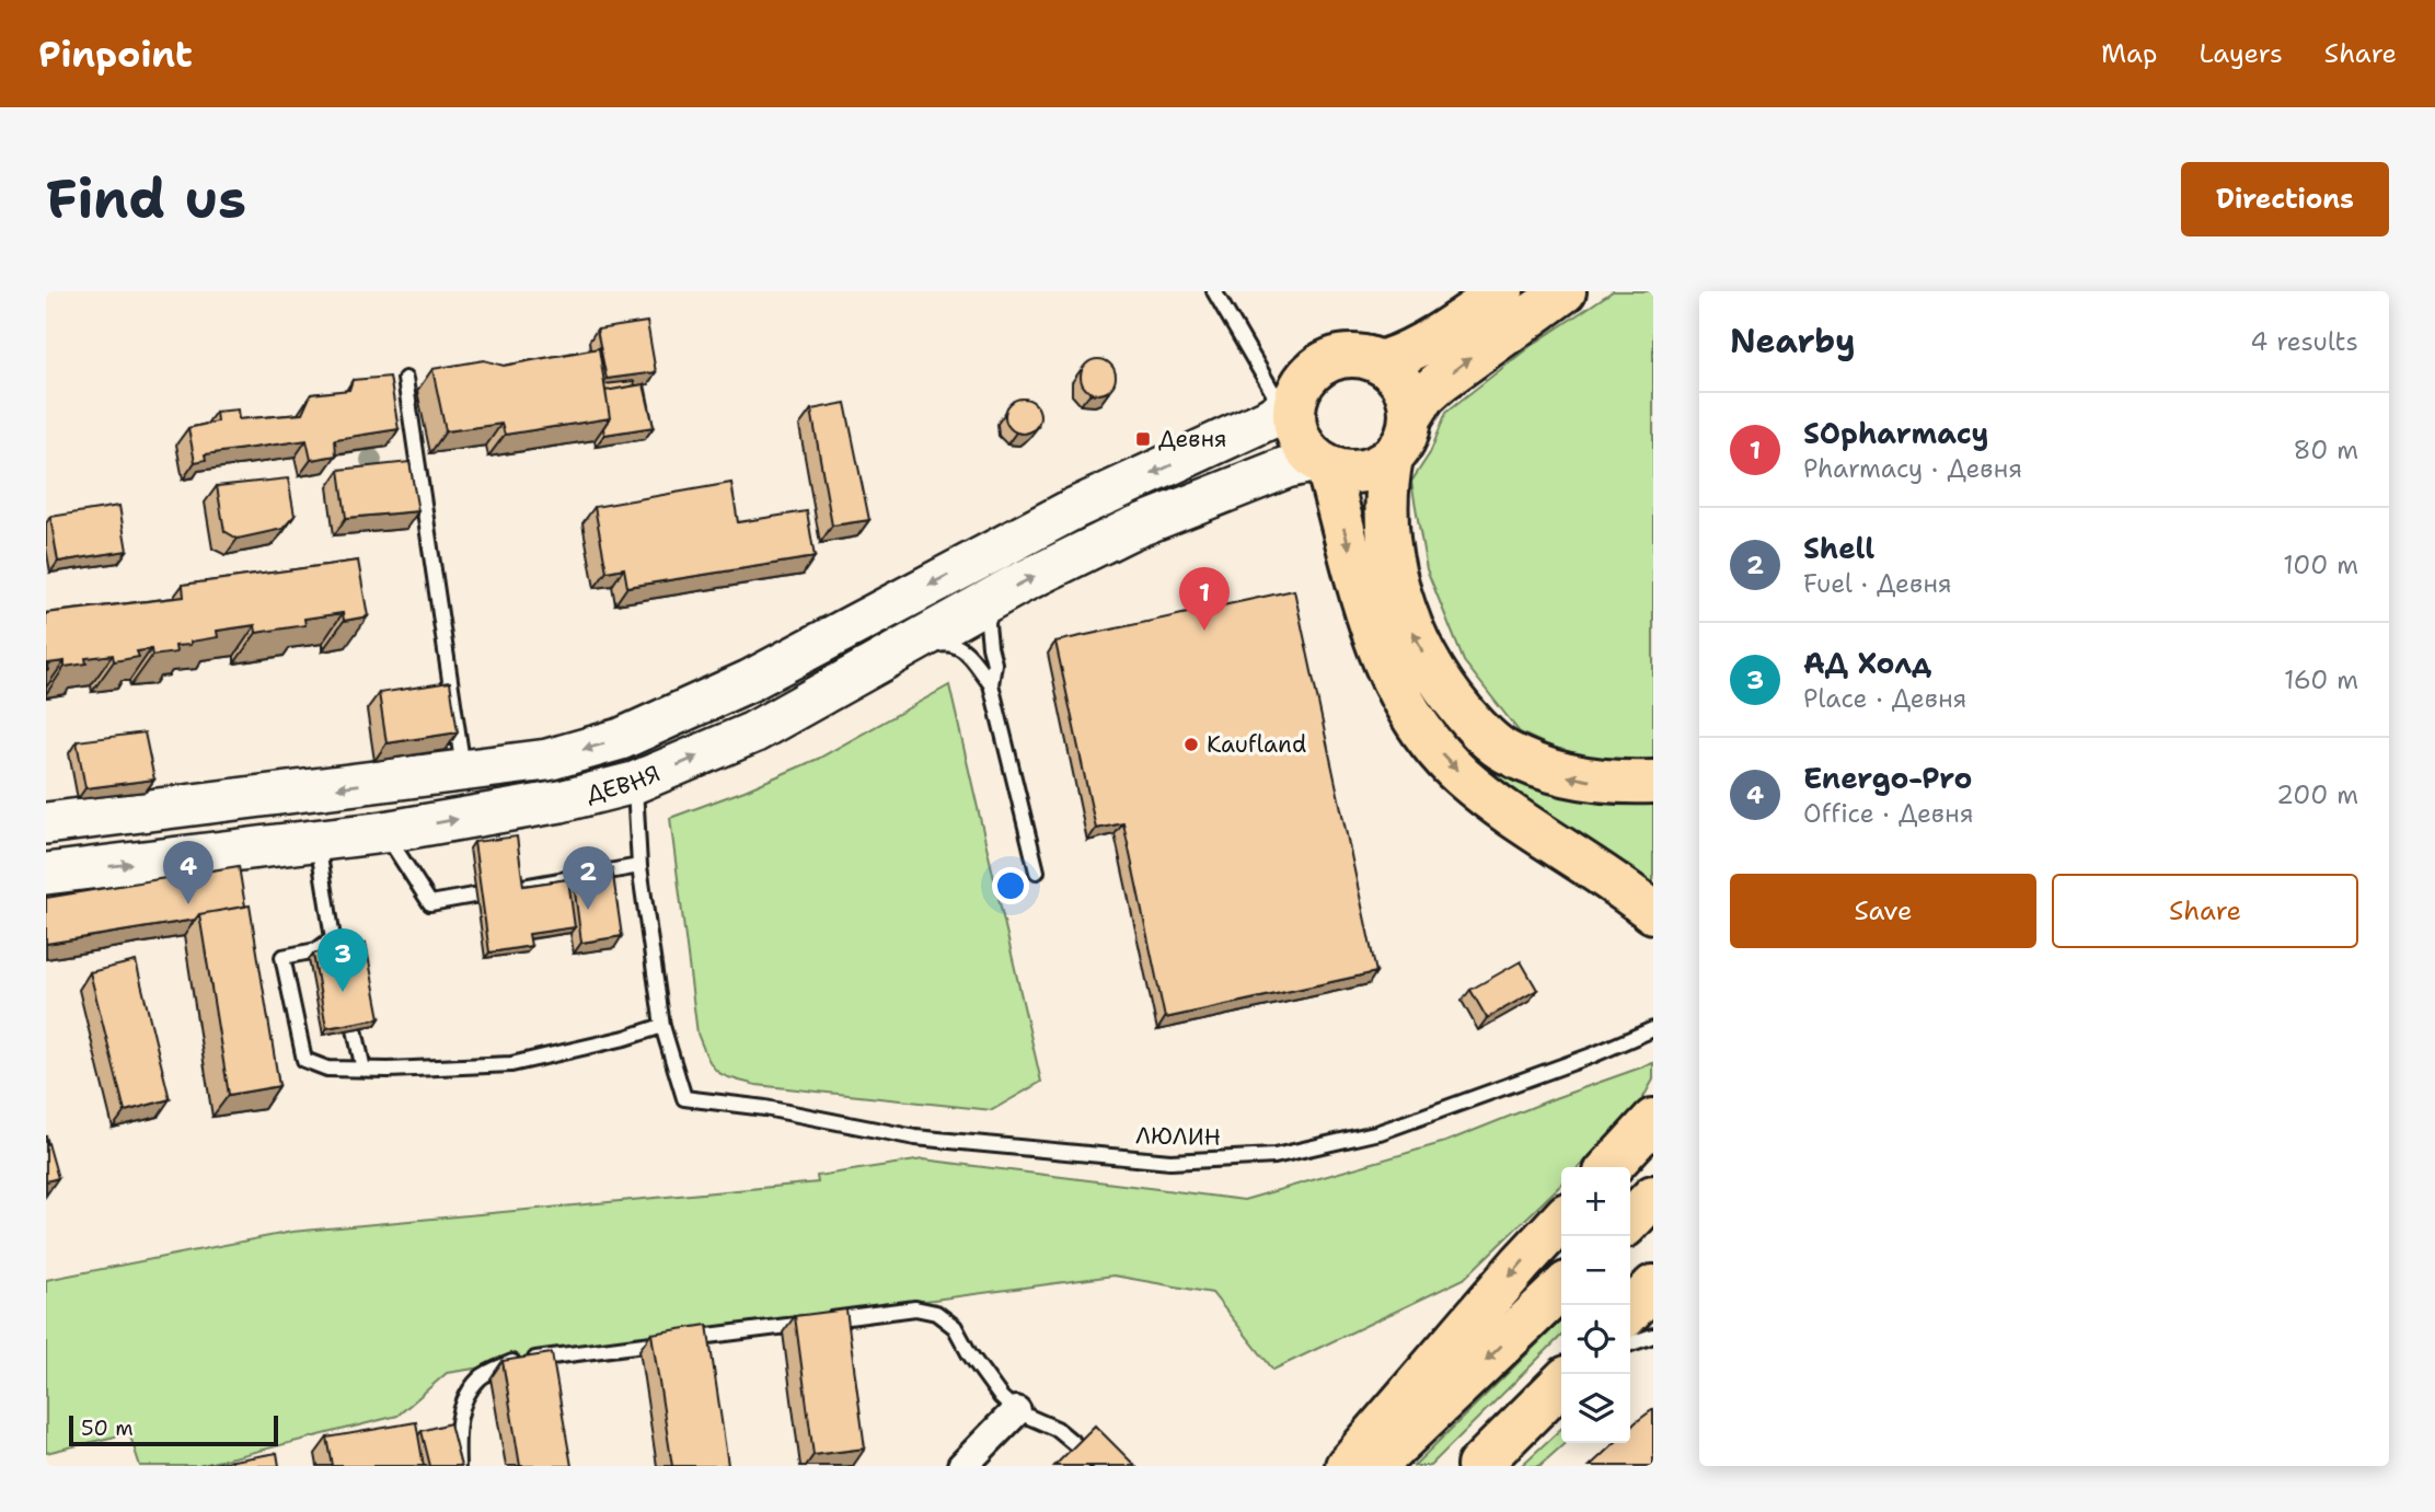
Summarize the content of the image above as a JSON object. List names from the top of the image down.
{
  "streets": {
    "main road": ["ДЕВНЯ"],
    "lane": ["ЛЮЛИН"]
  },
  "places": {
    "transit": ["Девня"],
    "other": ["Kaufland"]
  },
  "scale_bar": "50 m",
  "page": {
    "header": "Pinpoint",
    "nav": ["Map", "Layers", "Share"],
    "buttons": [
      "Directions",
      ["Save", "Share"]
    ],
    "title": "Find us",
    "heading": ["Nearby", "4 results"],
    "list": [
      {
        "mark": "1",
        "name": "SOpharmacy",
        "note": "Pharmacy · Девня",
        "value": "80 m"
      },
      {
        "mark": "2",
        "name": "Shell",
        "note": "Fuel · Девня",
        "value": "100 m"
      },
      {
        "mark": "3",
        "name": "АД Холд",
        "note": "Place · Девня",
        "value": "160 m"
      },
      {
        "mark": "4",
        "name": "Energo-Pro",
        "note": "Office · Девня",
        "value": "200 m"
      }
    ],
    "pins": [
      "1",
      "4",
      "2",
      "3"
    ],
    "map_buttons": ["+", "−"],
    "scale": "50 m"
  }
}
